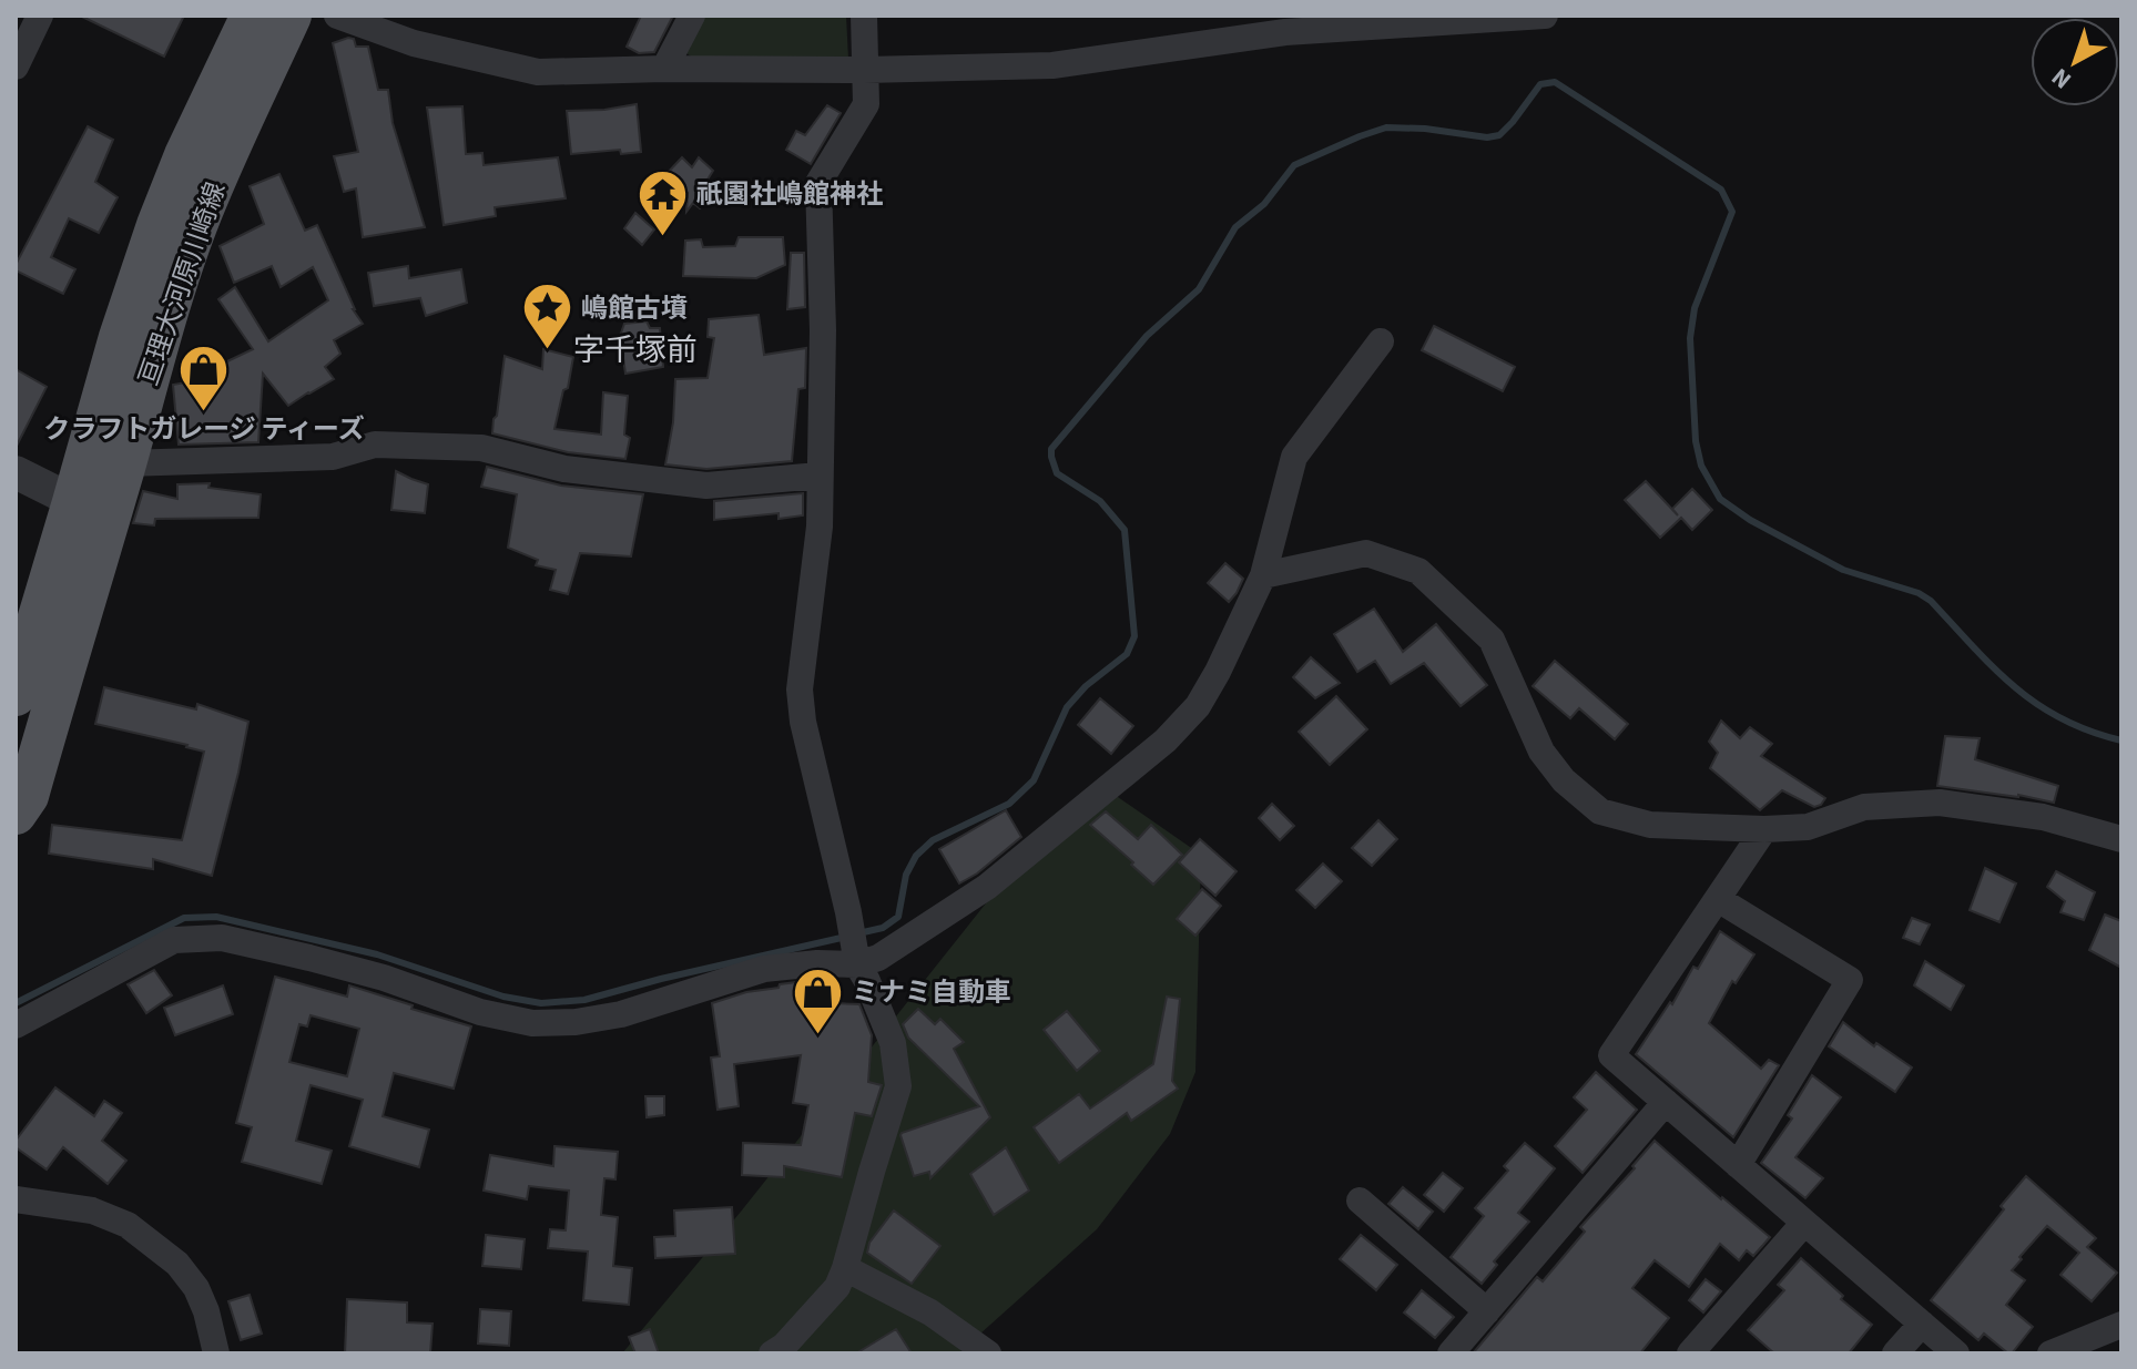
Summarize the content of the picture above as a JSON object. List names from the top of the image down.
{
  "streets": {
    "main road": ["亘理大河原川崎線"]
  },
  "districts": ["字千塚前"],
  "places": {
    "temple": ["祇園社嶋館神社"],
    "place": ["嶋館古墳"],
    "shop": ["クラフトガレージ ティーズ", "ミナミ自動車"]
  },
  "north": "bottom left"
}
